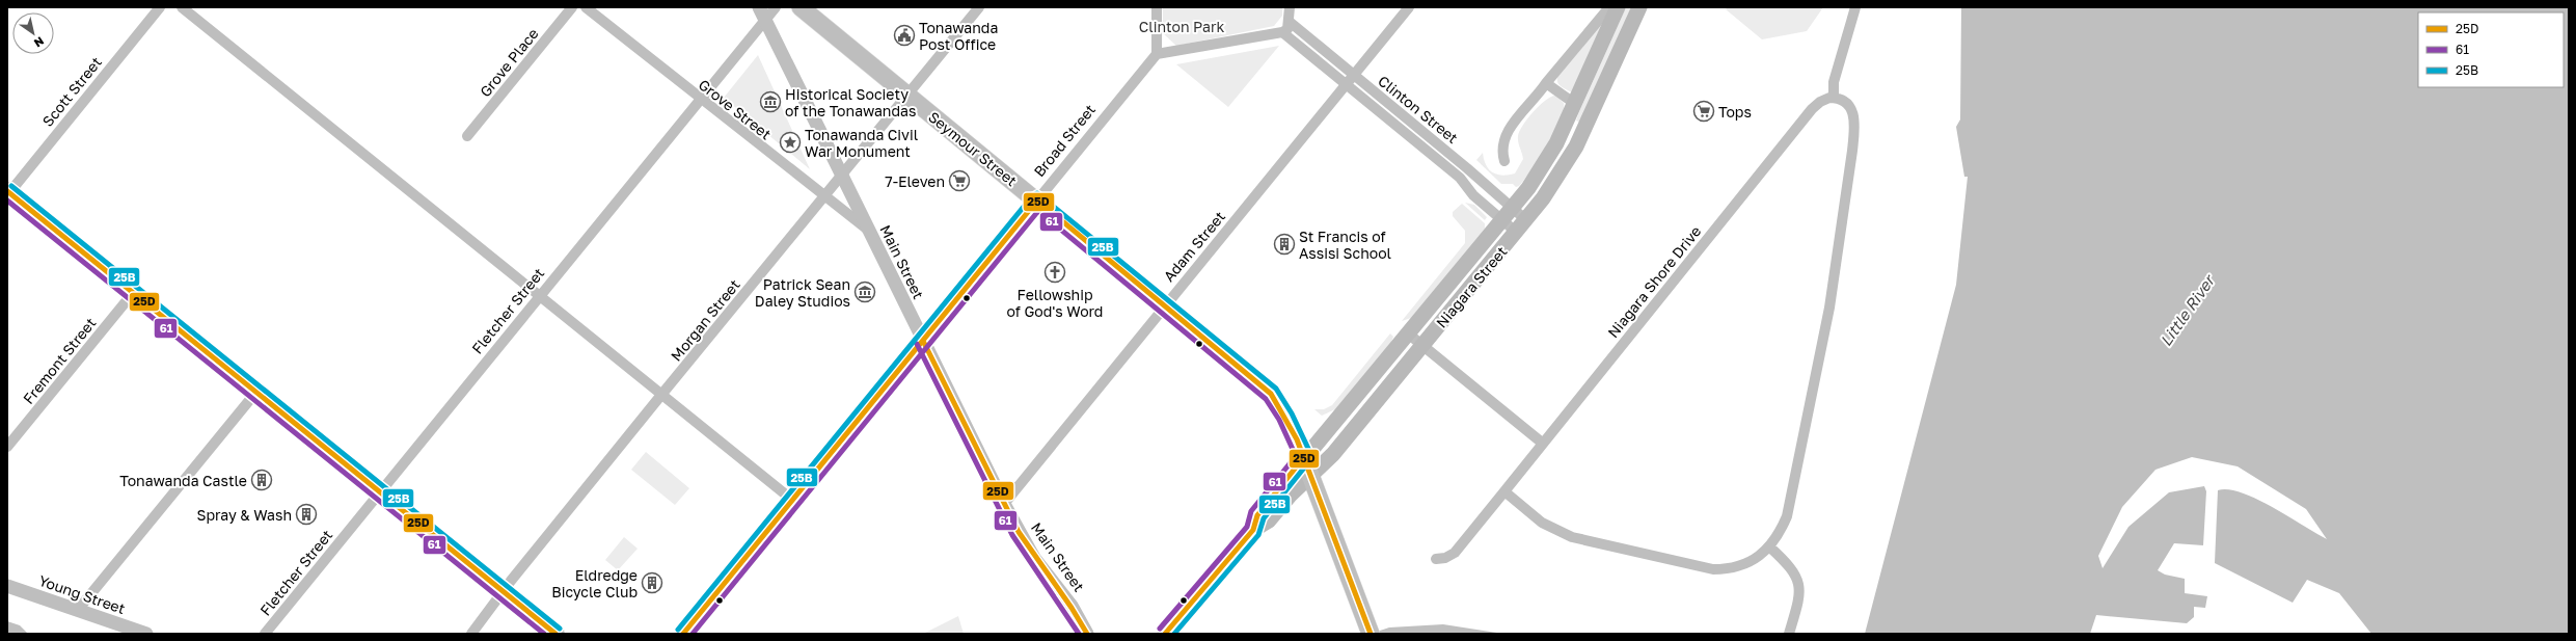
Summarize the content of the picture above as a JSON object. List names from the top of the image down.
{
  "streets": {
    "main road": ["Seymour Street", "Niagara Street"],
    "street": [
      "Grove Place",
      "Scott Street",
      "Grove Street",
      "Clinton Street",
      "Broad Street",
      "Adam Street",
      "Main Street",
      "Niagara Shore Drive",
      "Fletcher Street",
      "Morgan Street",
      "Fremont Street",
      "Young Street"
    ]
  },
  "crossings": [
    ["Grove Street", "Main Street"],
    ["Grove Street", "Fletcher Street"],
    ["Grove Street", "Morgan Street"],
    ["Clinton Street", "Adam Street"],
    ["Clinton Street", "Niagara Street"],
    ["Broad Street", "Seymour Street"],
    ["Broad Street", "Main Street"],
    ["Seymour Street", "Adam Street"],
    ["Seymour Street", "Niagara Street"],
    ["Seymour Street", "Morgan Street"],
    ["Adam Street", "Main Street"],
    ["Main Street", "Fletcher Street"],
    ["Main Street", "Morgan Street"]
  ],
  "water": ["Little River"],
  "parks": ["Clinton Park"],
  "places": {
    "public building": ["Tonawanda Post Office"],
    "museum": ["Historical Society of the Tonawandas", "Patrick Sean Daley Studios"],
    "supermarket": ["Tops", "7-Eleven"],
    "place": ["Tonawanda Civil War Monument"],
    "building": [
      "St Francis of Assisi School",
      "Tonawanda Castle",
      "Spray & Wash",
      "Eldredge Bicycle Club"
    ],
    "church": ["Fellowship of God's Word"]
  },
  "lines": ["transit line 25B", "transit line 25D", "transit line 61"],
  "legend": ["25D", "61", "25B"],
  "north": "bottom right"
}
